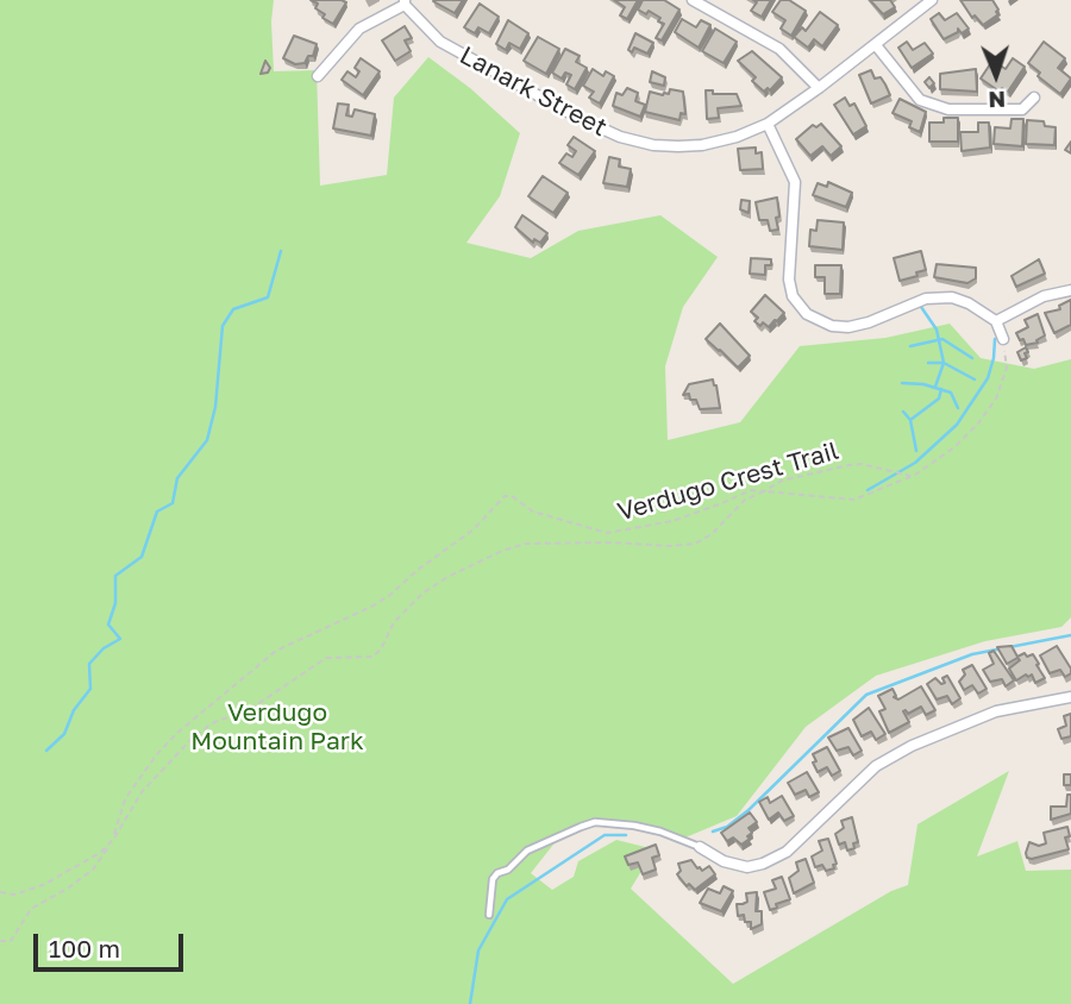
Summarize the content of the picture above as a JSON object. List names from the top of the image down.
{
  "streets": {
    "street": ["Lanark Street"],
    "path": ["Verdugo Crest Trail"]
  },
  "parks": ["Verdugo Mountain Park"],
  "scale_bar": "100 m",
  "north": "bottom"
}
